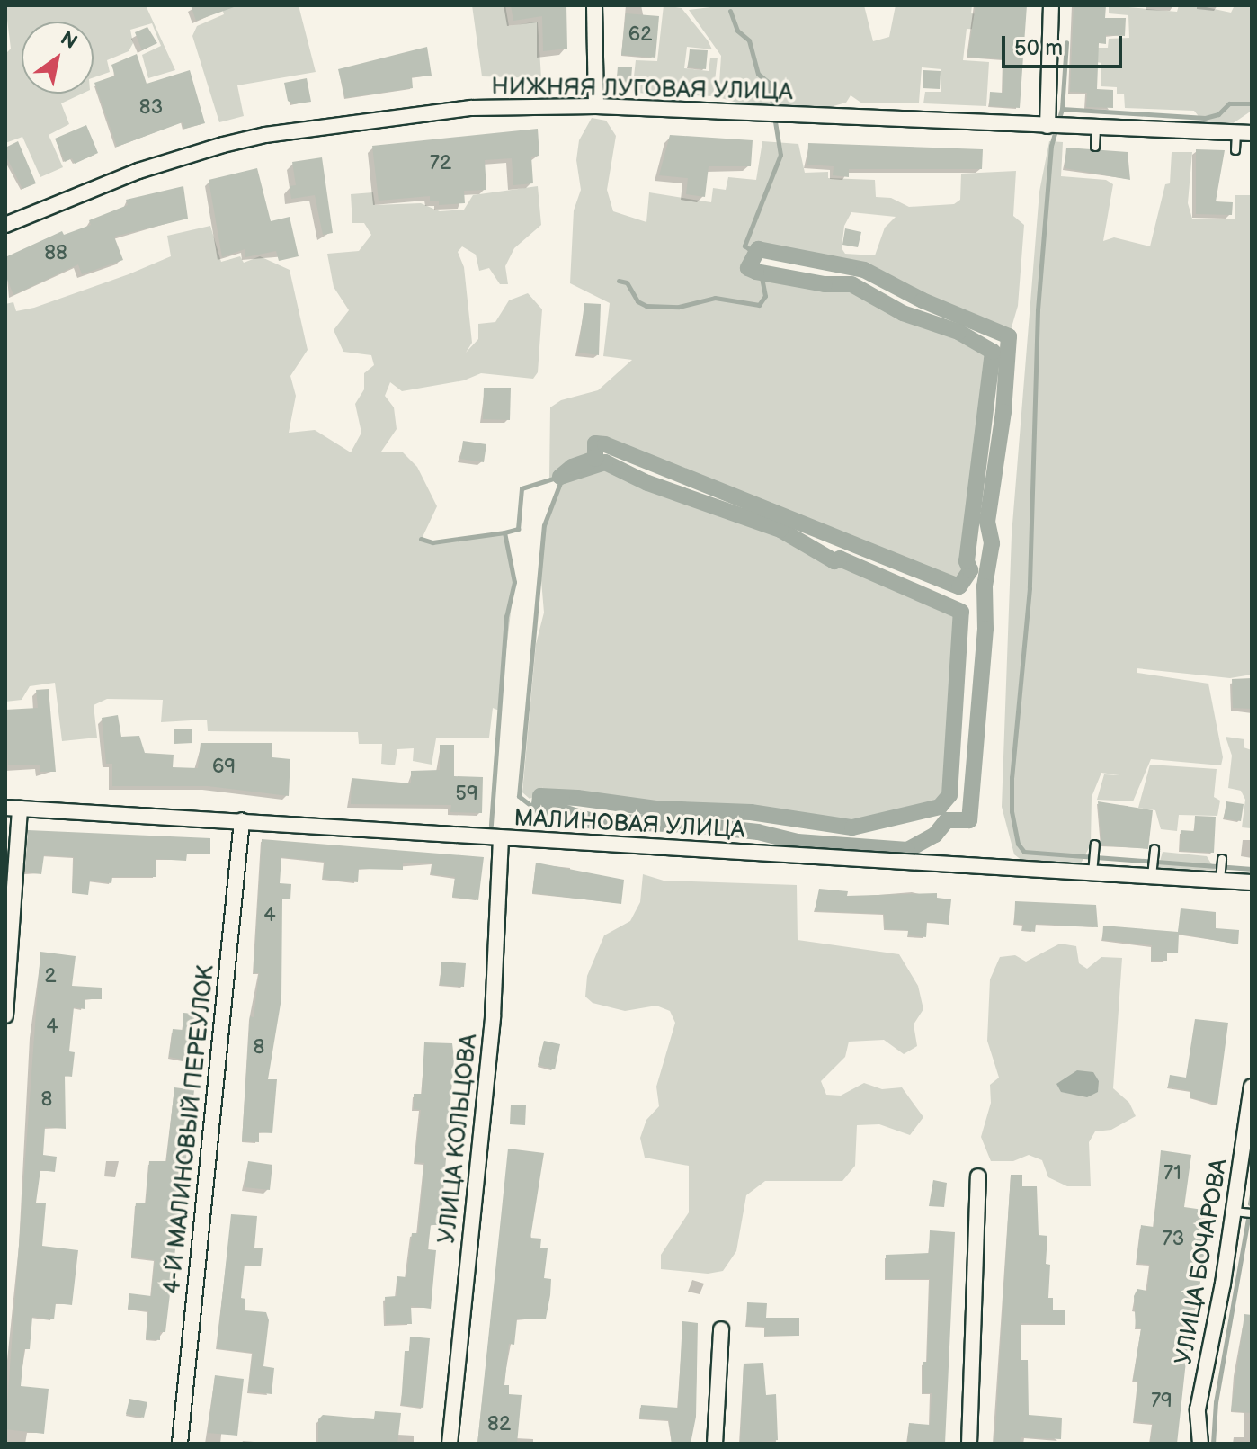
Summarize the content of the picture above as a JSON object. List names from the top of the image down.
{
  "streets": {
    "street": [
      "НИЖНЯЯ ЛУГОВАЯ УЛИЦА",
      "МАЛИНОВАЯ УЛИЦА",
      "4-Й МАЛИНОВЫЙ ПЕРЕУЛОК",
      "УЛИЦА КОЛЬЦОВА",
      "УЛИЦА БОЧАРОВА"
    ]
  },
  "crossings": [
    ["МАЛИНОВАЯ УЛИЦА", "4-Й МАЛИНОВЫЙ ПЕРЕУЛОК"],
    ["МАЛИНОВАЯ УЛИЦА", "УЛИЦА КОЛЬЦОВА"]
  ],
  "house_numbers": [
    "62",
    "83",
    "72",
    "88",
    "69",
    "59",
    "4",
    "2",
    "4",
    "8",
    "8",
    "71",
    "73",
    "79",
    "82"
  ],
  "scale_bar": "50 m",
  "north": "top right"
}
